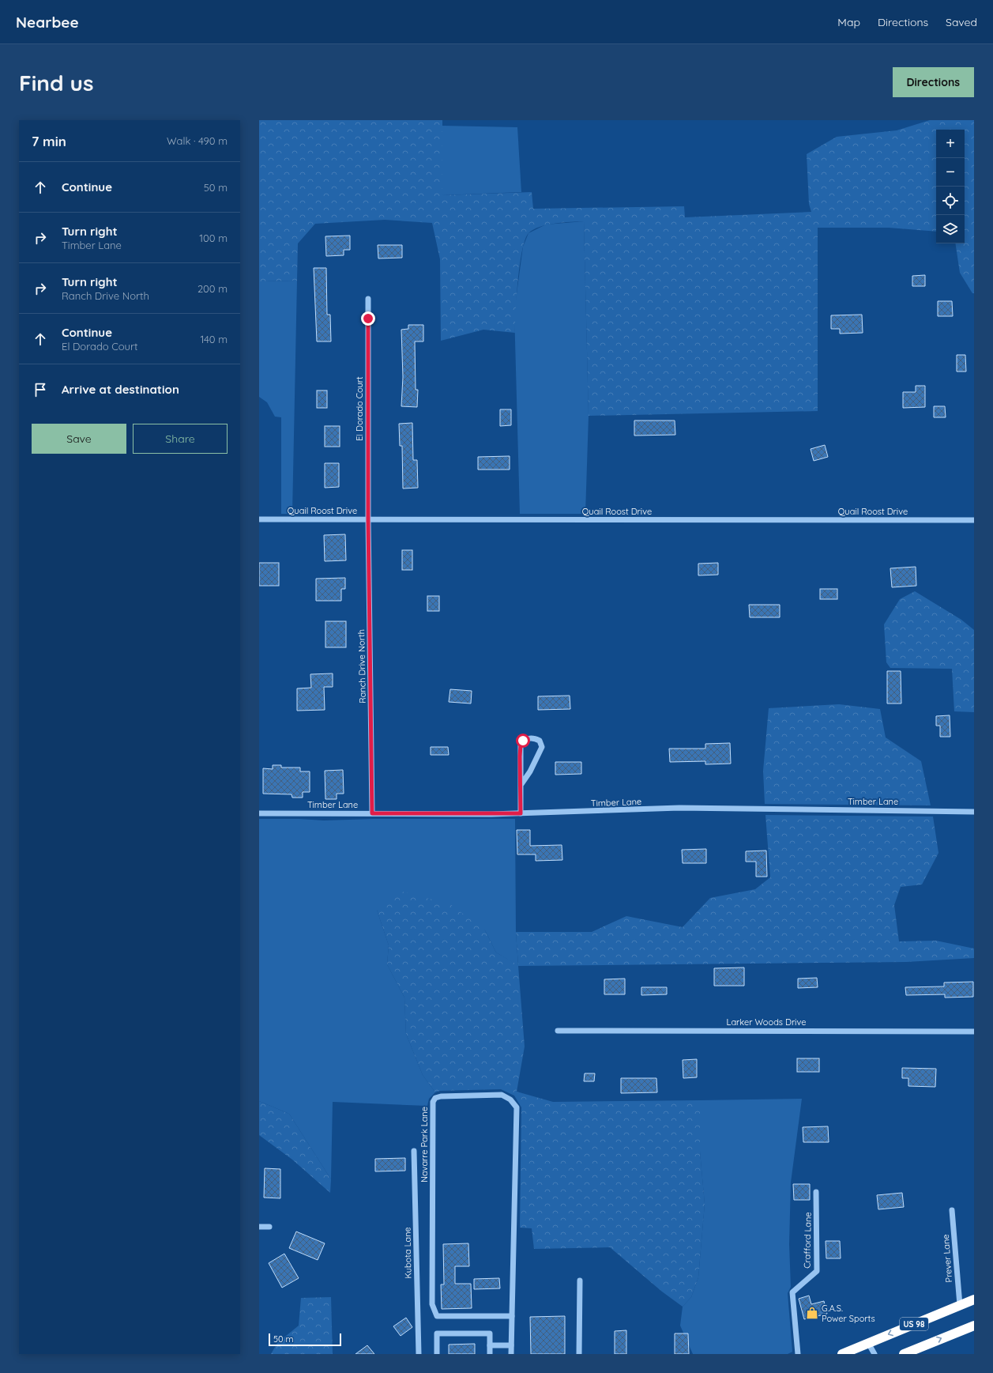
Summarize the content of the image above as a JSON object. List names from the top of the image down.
{
  "streets": {
    "highway": ["US 98"],
    "street": [
      "El Dorado Court",
      "Quail Roost Drive",
      "Ranch Drive North",
      "Timber Lane",
      "Larker Woods Drive",
      "Navarre Park Lane",
      "Crafford Lane",
      "Kubota Lane",
      "Prever Lane"
    ]
  },
  "crossings": [
    ["El Dorado Court", "Quail Roost Drive"],
    ["El Dorado Court", "Ranch Drive North"],
    ["Quail Roost Drive", "Ranch Drive North"],
    ["Ranch Drive North", "Timber Lane"],
    ["Prever Lane", "US 98"]
  ],
  "places": {
    "shop": ["G.A.S. Power Sports"]
  },
  "scale_bar": "50 m",
  "page": {
    "header": "Nearbee",
    "nav": ["Map", "Directions", "Saved"],
    "buttons": [
      "Directions",
      ["Save", "Share"]
    ],
    "title": "Find us",
    "heading": ["7 min", "Walk · 490 m"],
    "map_buttons": ["+", "−"],
    "list": [
      ["Continue", "50 m"],
      ["Turn right", "Timber Lane", "100 m"],
      ["Turn right", "Ranch Drive North", "200 m"],
      ["Continue", "El Dorado Court", "140 m"],
      "Arrive at destination"
    ],
    "scale": "50 m"
  }
}
